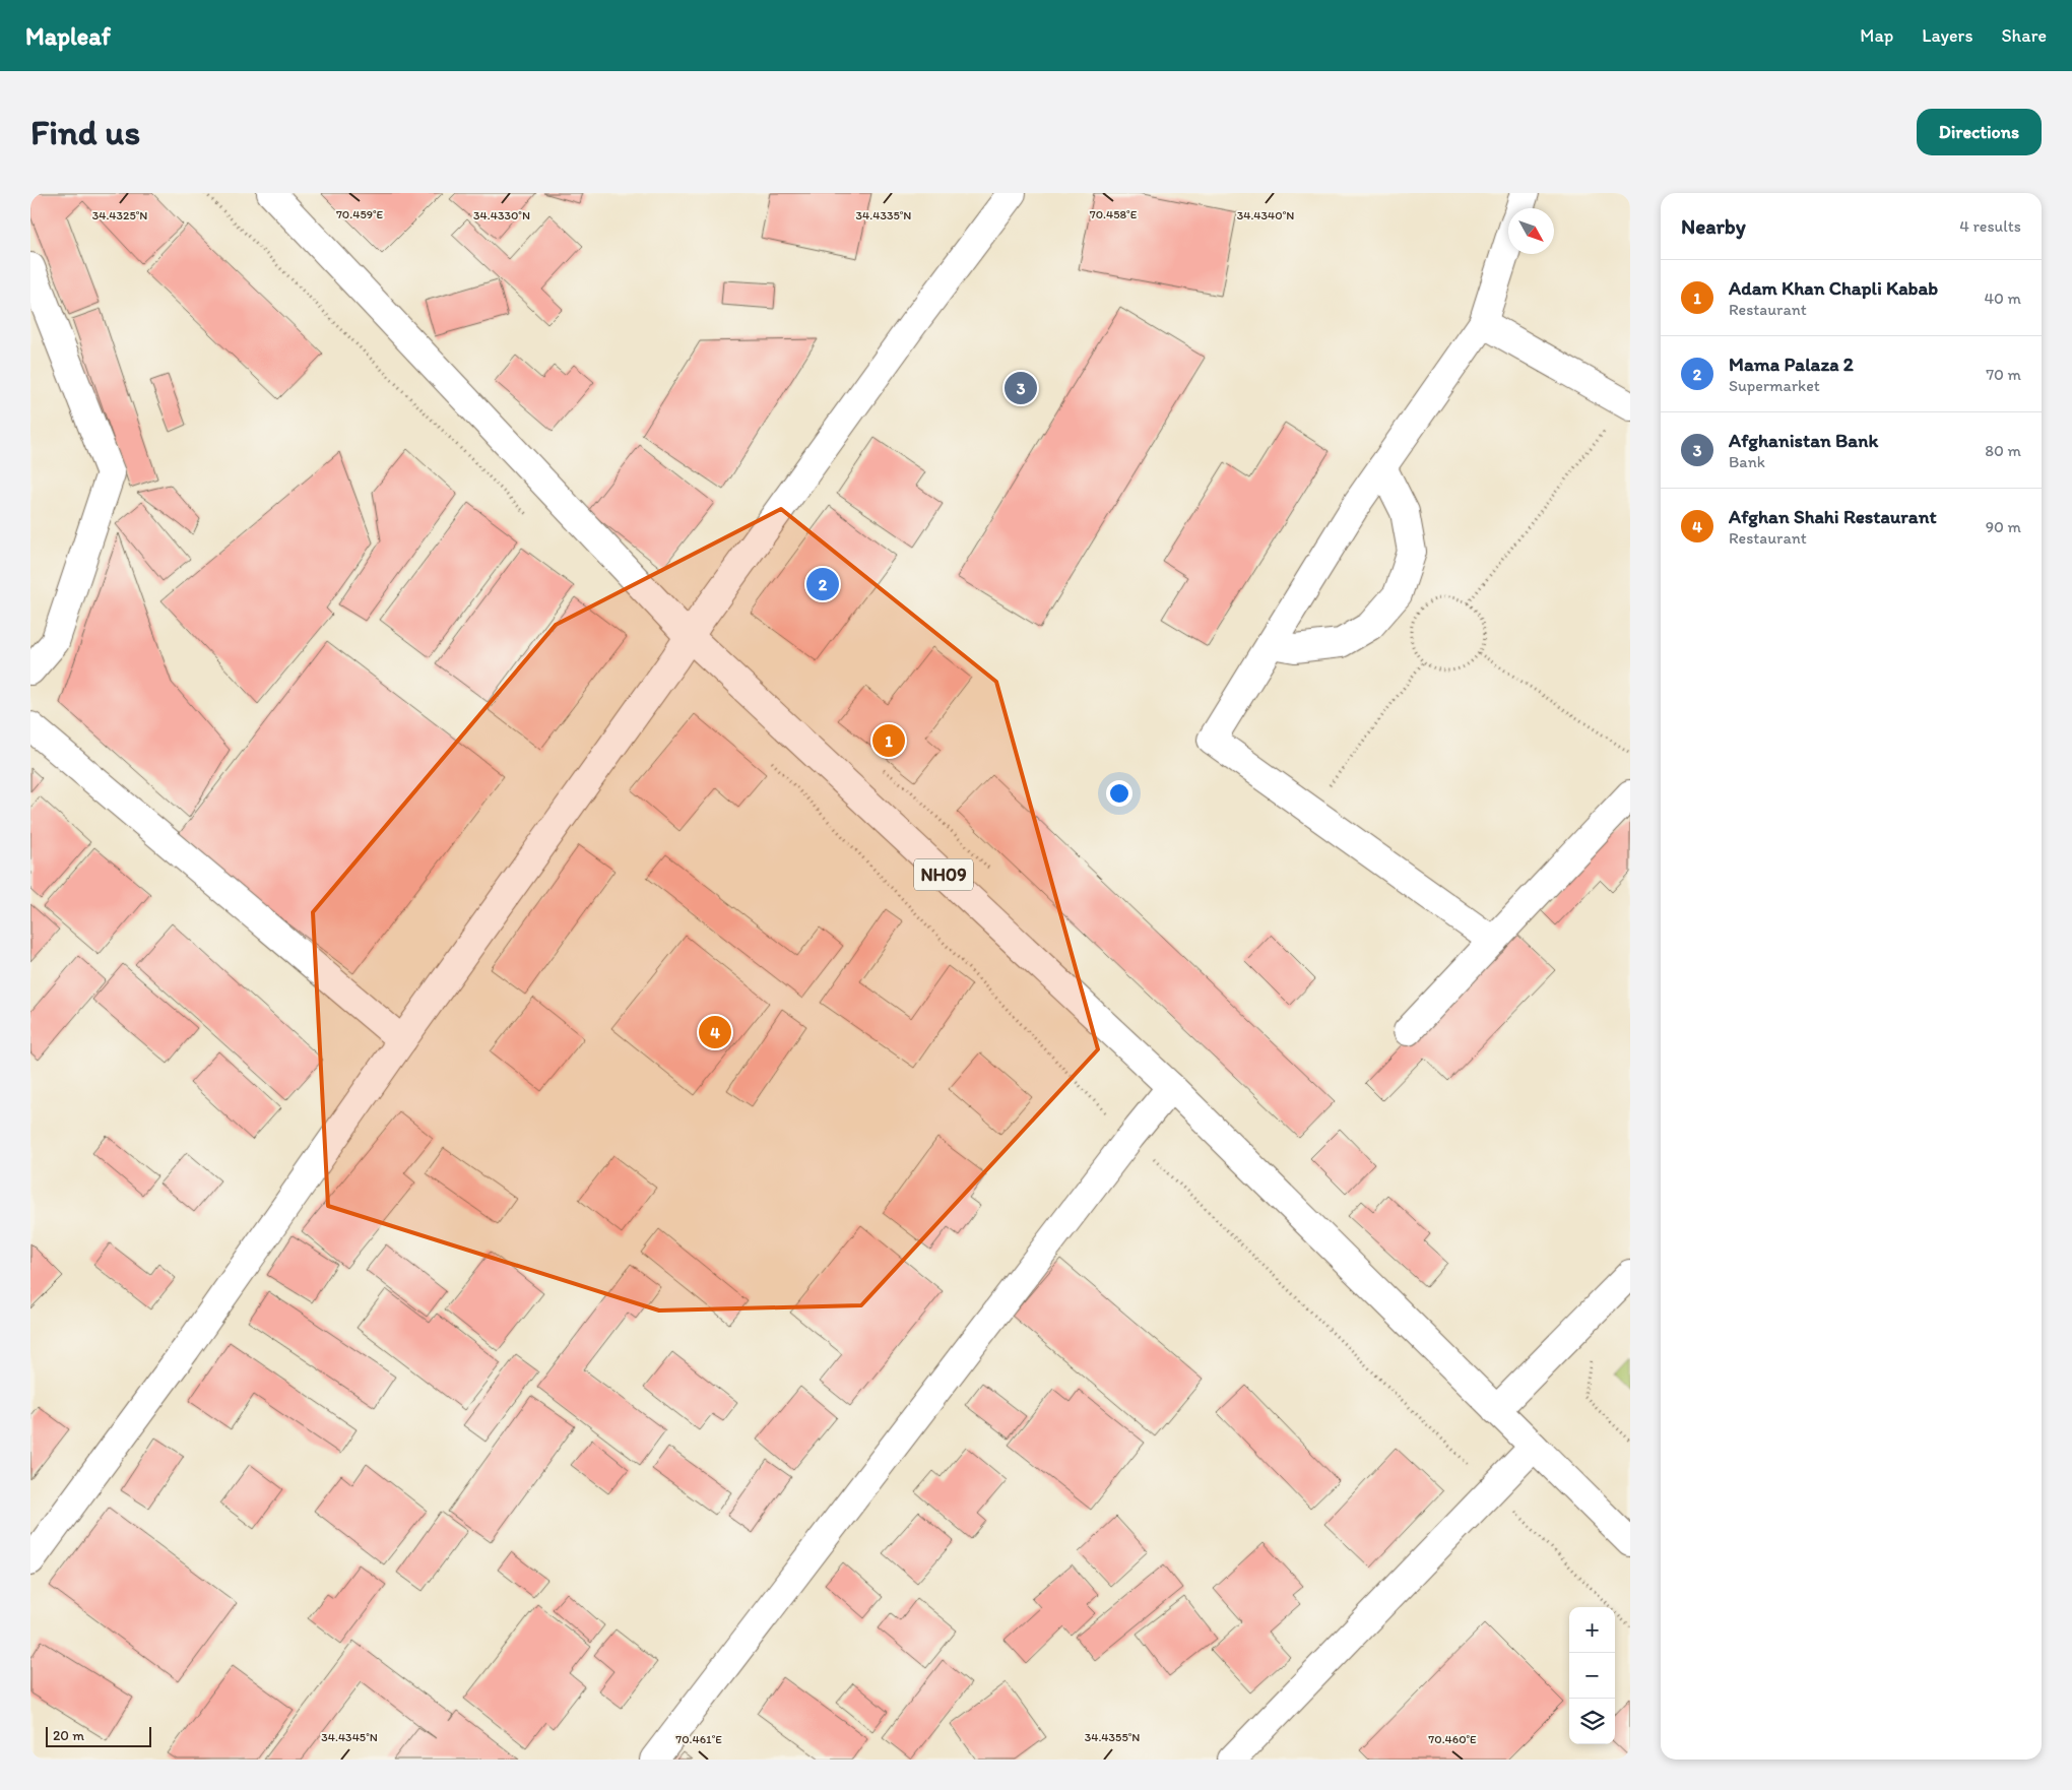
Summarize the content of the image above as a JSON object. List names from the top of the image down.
{
  "streets": {
    "street": ["NH09"]
  },
  "scale_bar": "20 m",
  "north": "bottom right",
  "page": {
    "header": "Mapleaf",
    "nav": ["Map", "Layers", "Share"],
    "buttons": "Directions",
    "title": "Find us",
    "heading": ["Nearby", "4 results"],
    "list": [
      {
        "mark": "1",
        "name": "Adam Khan Chapli Kabab",
        "note": "Restaurant",
        "value": "40 m"
      },
      {
        "mark": "2",
        "name": "Mama Palaza 2",
        "note": "Supermarket",
        "value": "70 m"
      },
      {
        "mark": "3",
        "name": "Afghanistan Bank",
        "note": "Bank",
        "value": "80 m"
      },
      {
        "mark": "4",
        "name": "Afghan Shahi Restaurant",
        "note": "Restaurant",
        "value": "90 m"
      }
    ],
    "pins": [
      "3",
      "2",
      "1",
      "4"
    ],
    "map_buttons": ["+", "−"],
    "scale": "20 m"
  },
  "coordinates": [
    "70.458°E",
    "70.459°E",
    "34.4325°N",
    "34.4330°N",
    "34.4335°N",
    "34.4340°N",
    "34.4345°N",
    "34.4355°N",
    "70.461°E",
    "70.460°E"
  ]
}
